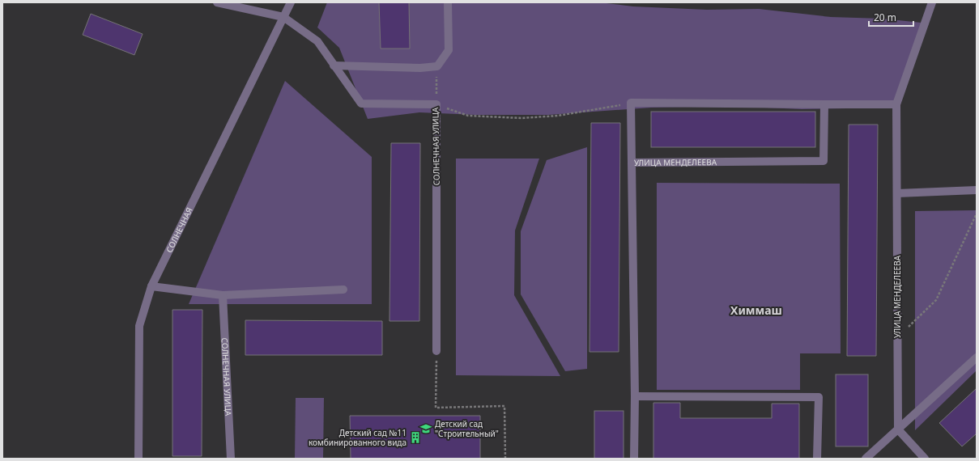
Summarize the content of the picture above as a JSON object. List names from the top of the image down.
{
  "streets": {
    "street": ["СОЛНЕЧНАЯ УЛИЦА", "УЛИЦА МЕНДЕЛЕЕВА", "СОЛНЕЧНАЯ"]
  },
  "crossings": [
    ["СОЛНЕЧНАЯ УЛИЦА", "СОЛНЕЧНАЯ"]
  ],
  "districts": ["Химмаш"],
  "places": {
    "school or university": ["Детский сад \"Строительный\""],
    "building": ["Детский сад №11 комбинированного вида"]
  },
  "scale_bar": "20 m"
}
